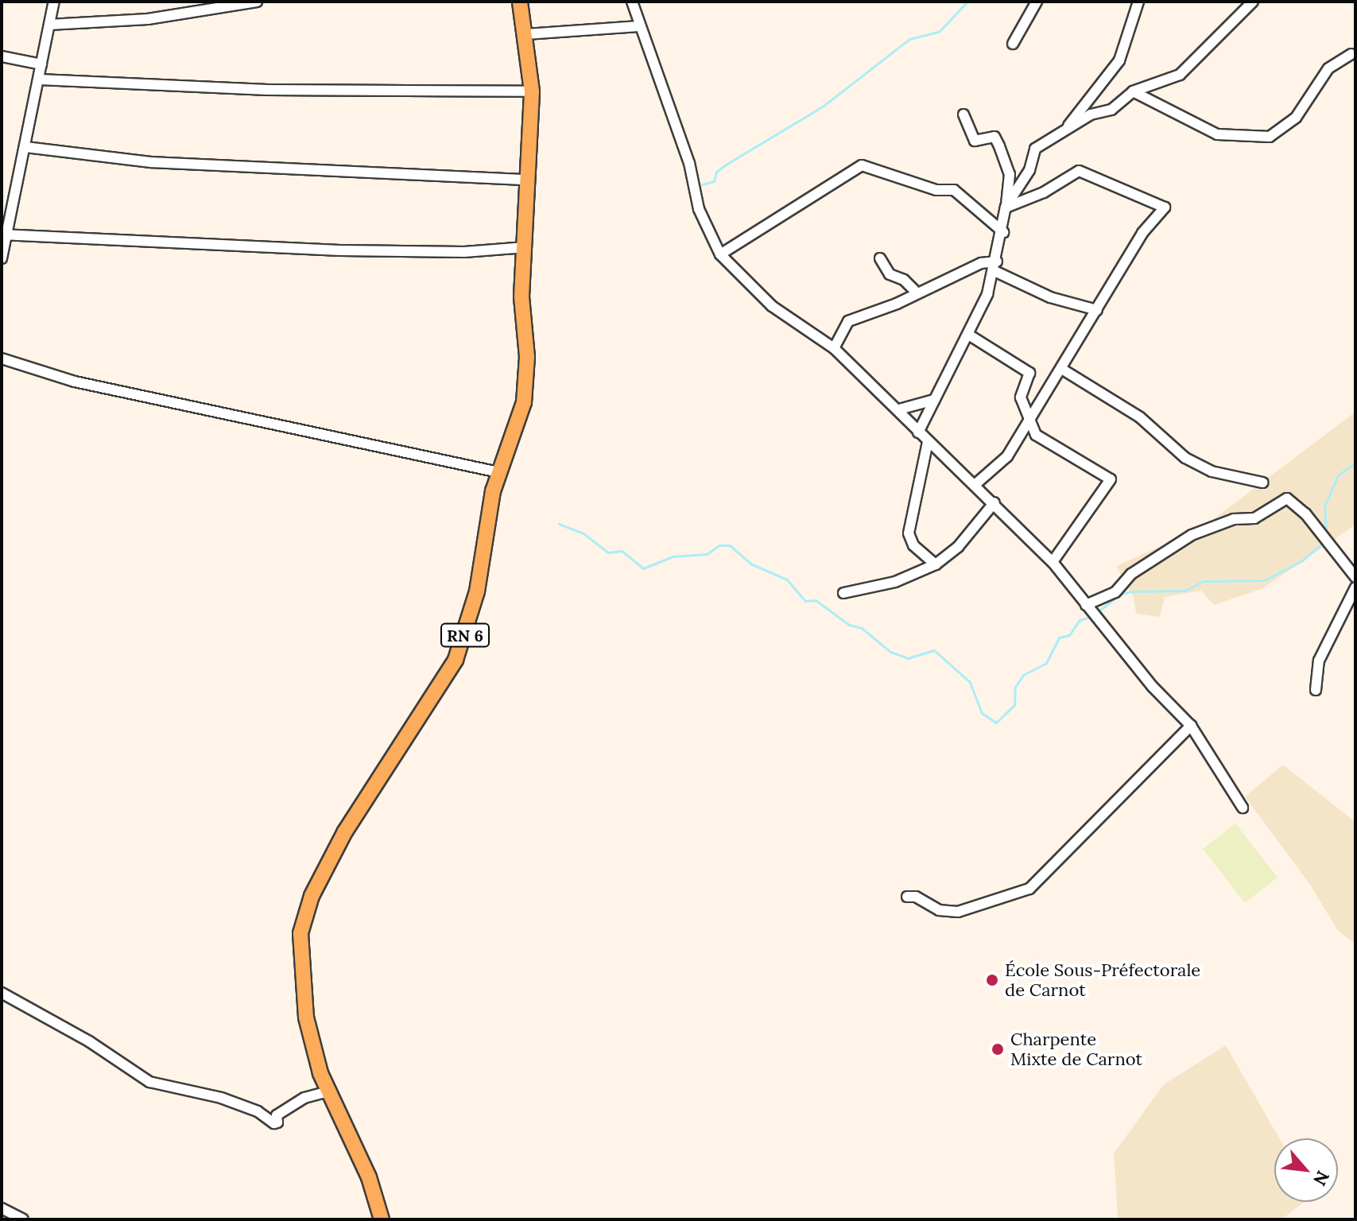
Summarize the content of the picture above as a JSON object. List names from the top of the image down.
{
  "streets": {
    "main road": ["RN 6"]
  },
  "places": ["École Sous-Préfectorale de Carnot", "Charpente Mixte de Carnot"],
  "north": "bottom right"
}
